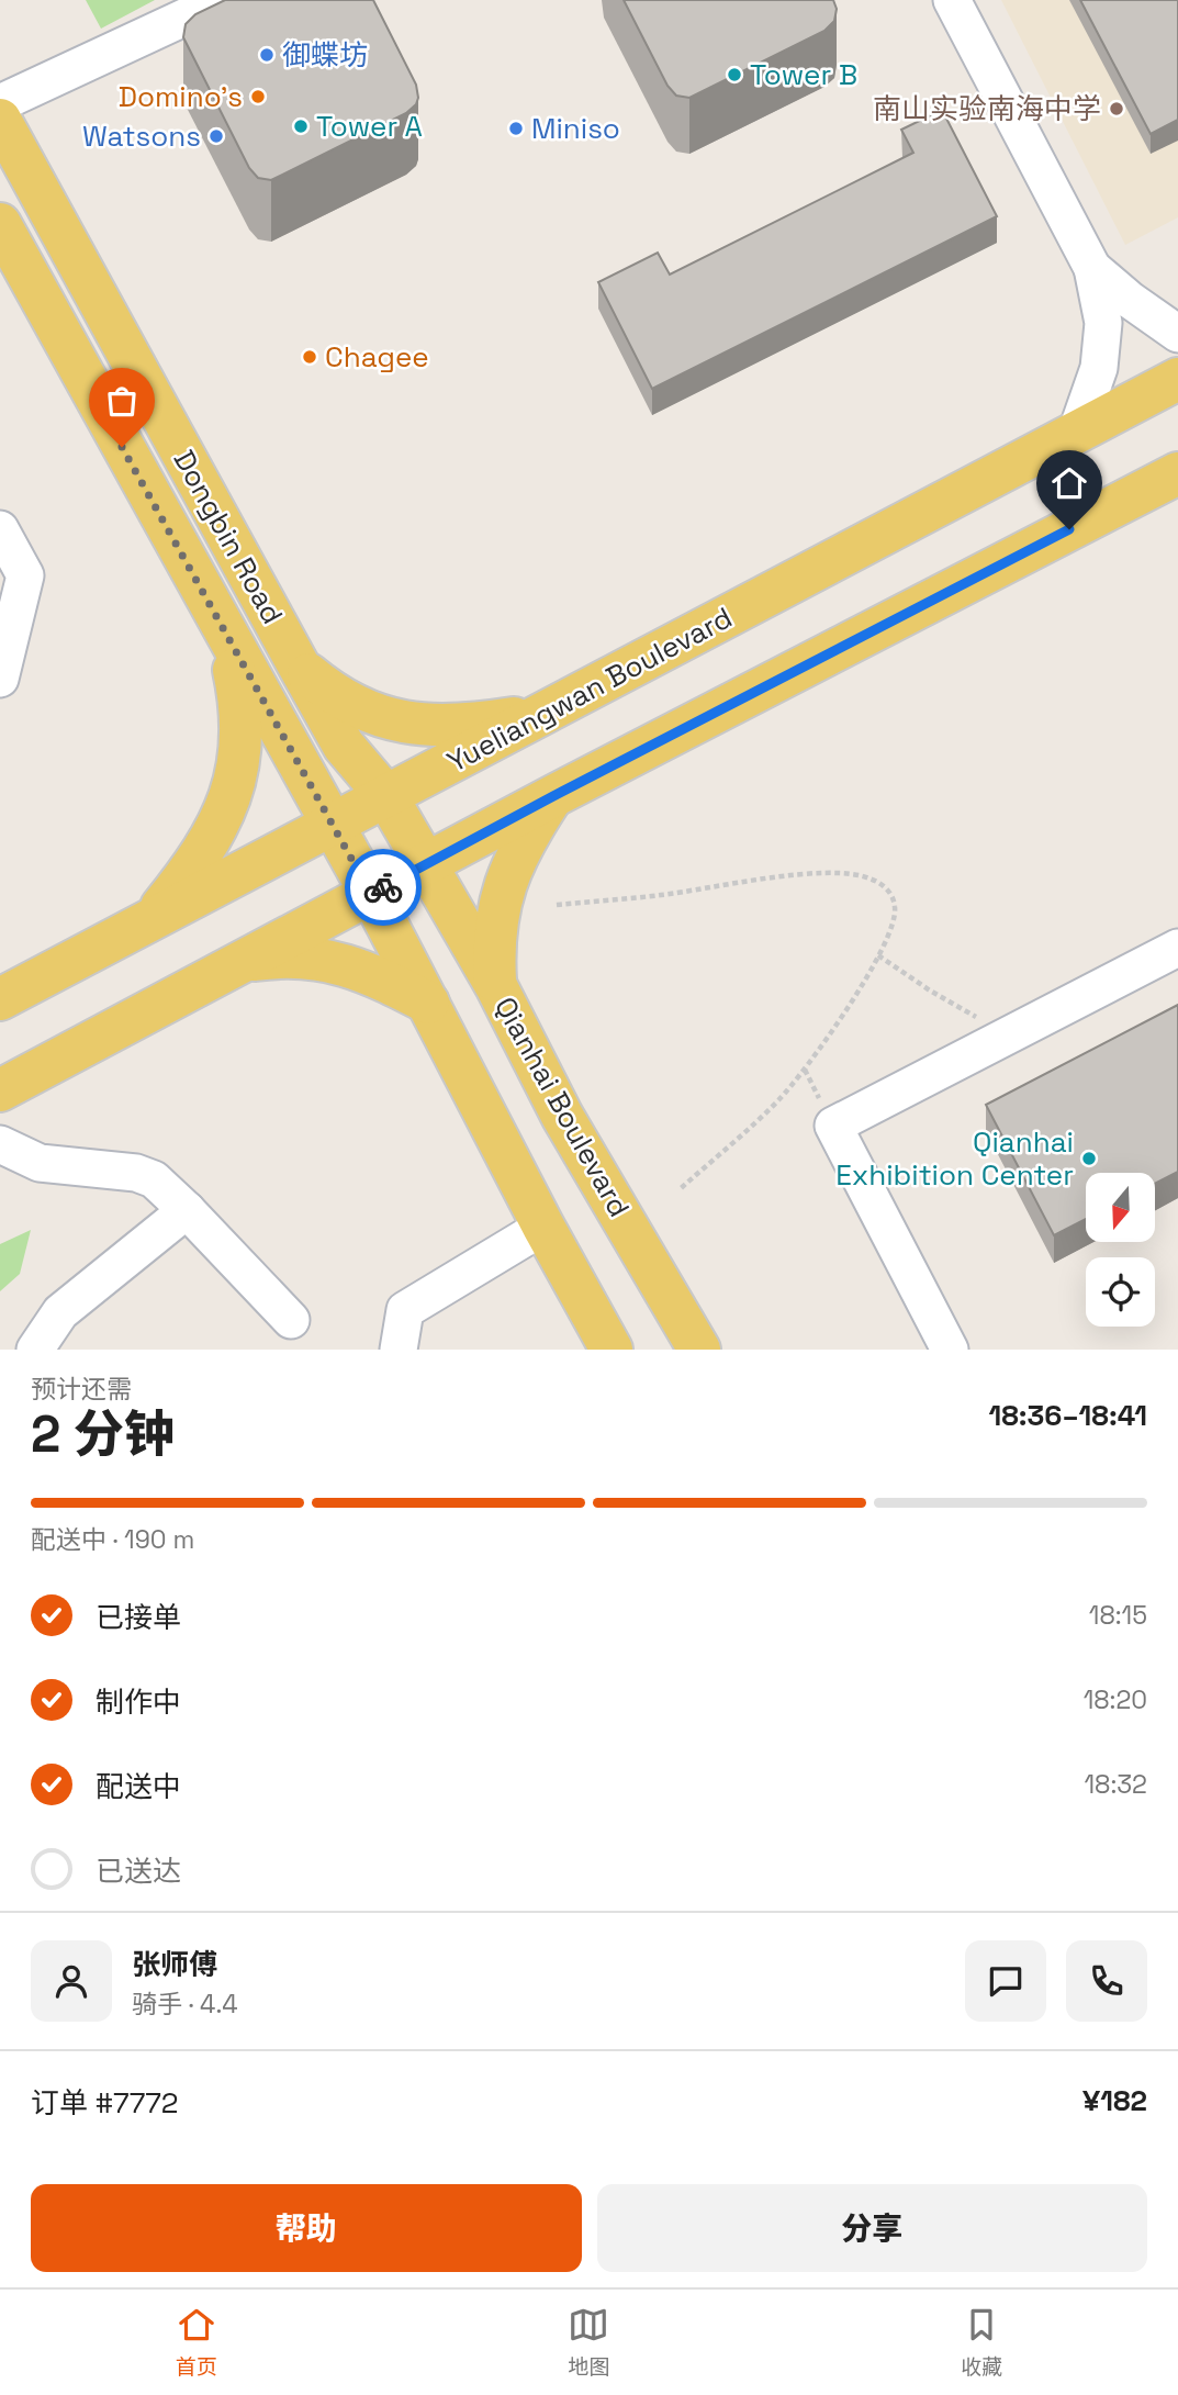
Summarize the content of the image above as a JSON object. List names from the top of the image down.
{
  "streets": {
    "main road": ["Dongbin Road", "Yueliangwan Boulevard", "Qianhai Boulevard"]
  },
  "crossings": [
    ["Dongbin Road", "Yueliangwan Boulevard"],
    ["Dongbin Road", "Qianhai Boulevard"]
  ],
  "places": [
    "御蝶坊",
    "Tower B",
    "Domino's",
    "南山实验南海中学",
    "Tower A",
    "Miniso",
    "Watsons",
    "Chagee",
    "Qianhai Exhibition Center"
  ],
  "north": "bottom",
  "page": {
    "heading": ["2 分钟", "预计还需", "18:36–18:41"],
    "panel": [
      "张师傅",
      "骑手 · 4.4",
      "订单 #7772",
      "¥182"
    ],
    "bar": "配送中 · 190 m",
    "list": [
      ["已接单", "18:15"],
      ["制作中", "18:20"],
      ["配送中", "18:32"],
      "已送达"
    ],
    "buttons": ["帮助", "分享"],
    "tabs": ["首页", "地图", "收藏"]
  }
}
